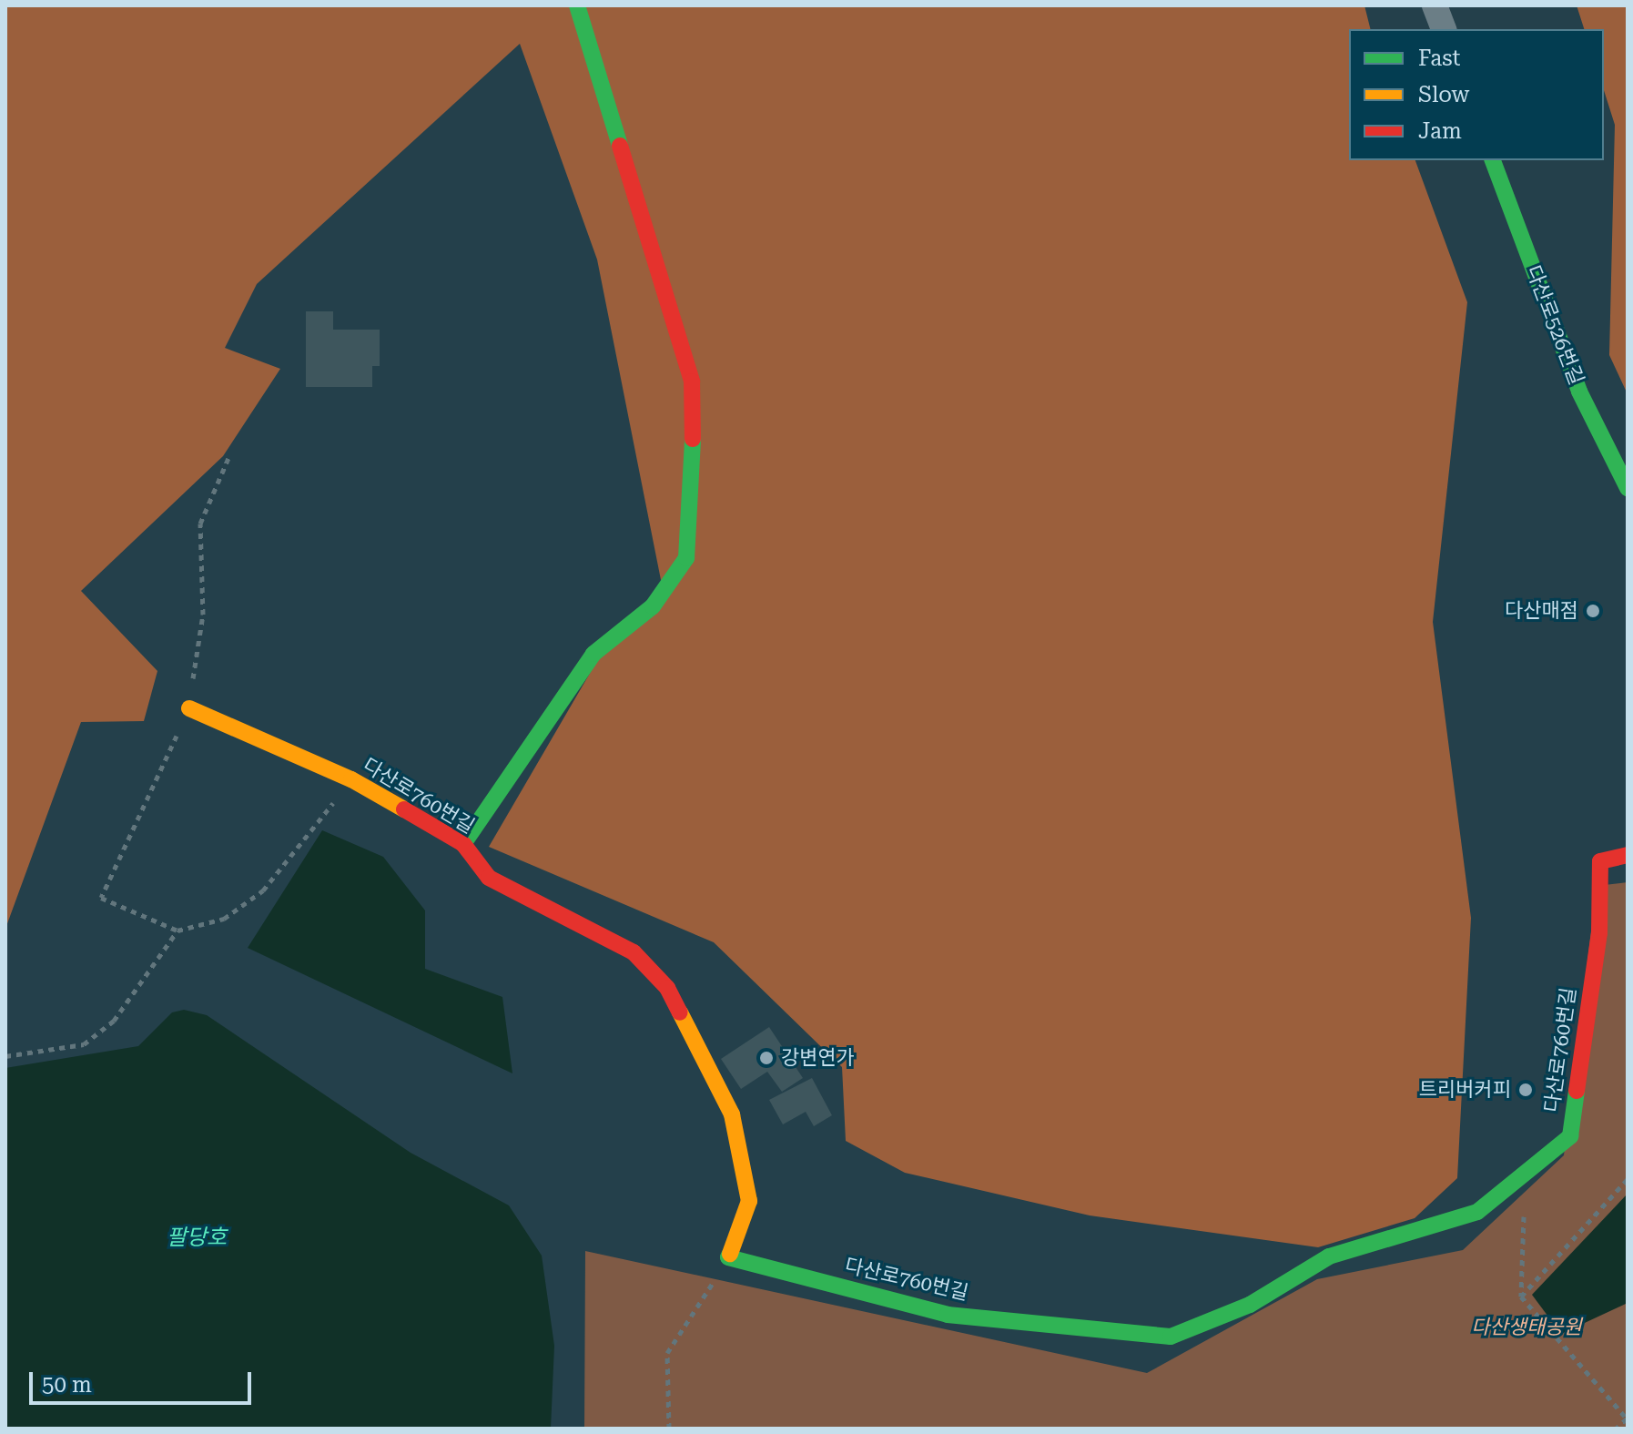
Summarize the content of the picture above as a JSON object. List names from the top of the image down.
{
  "streets": {
    "street": ["다산로526번길", "다산로760번길"]
  },
  "water": ["팔당호"],
  "parks": ["다산생태공원"],
  "places": ["다산매점", "강변연가", "트리버커피"],
  "legend": ["Fast", "Slow", "Jam"],
  "scale_bar": "50 m"
}
